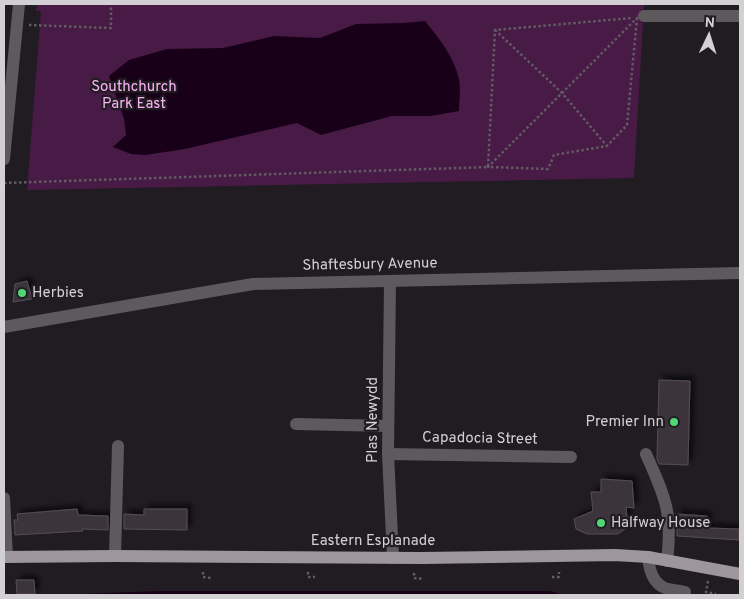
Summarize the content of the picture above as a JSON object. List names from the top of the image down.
{
  "streets": {
    "main road": ["Eastern Esplanade"],
    "street": ["Shaftesbury Avenue", "Plas Newydd", "Capadocia Street"]
  },
  "crossings": [
    ["Shaftesbury Avenue", "Plas Newydd"],
    ["Plas Newydd", "Capadocia Street"],
    ["Plas Newydd", "Eastern Esplanade"]
  ],
  "parks": ["Southchurch Park East"],
  "places": ["Herbies", "Premier Inn", "Halfway House"],
  "north": "top"
}
